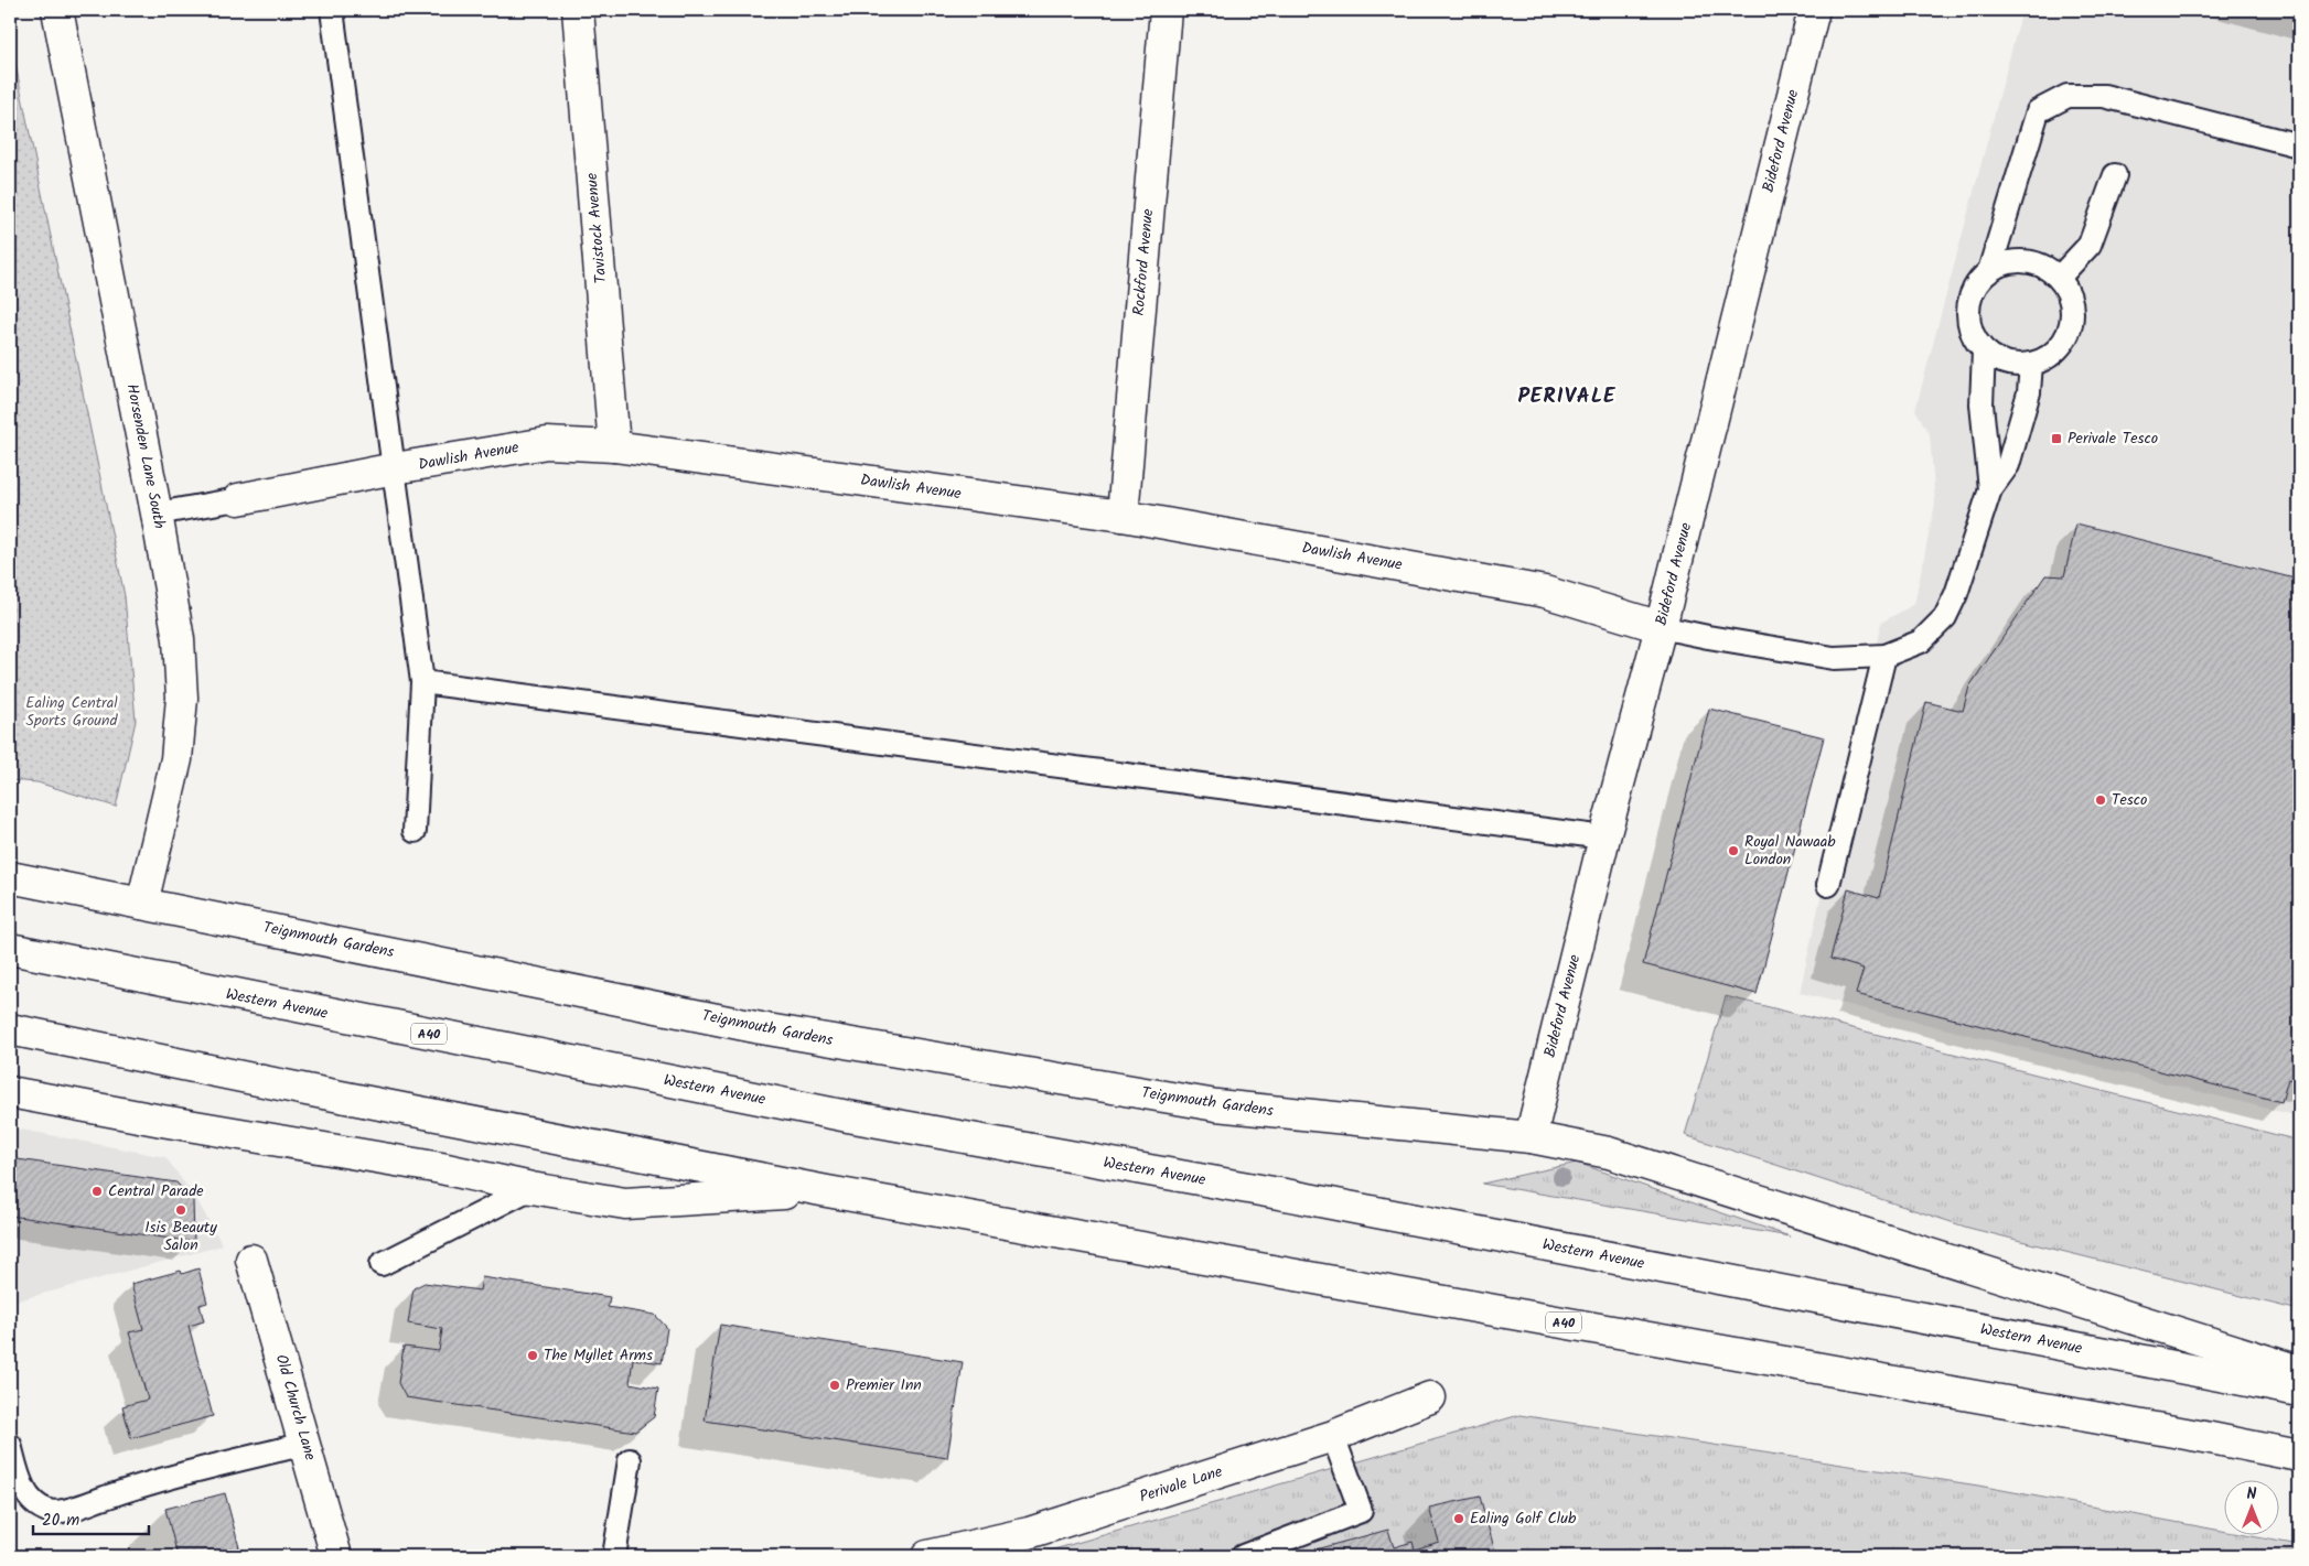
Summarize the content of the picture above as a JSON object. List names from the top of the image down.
{
  "streets": {
    "main road": [
      "Bideford Avenue",
      "Tavistock Avenue",
      "Rockford Avenue",
      "Horsenden Lane South",
      "Dawlish Avenue",
      "Teignmouth Gardens",
      "Western Avenue",
      "A40",
      "Old Church Lane",
      "Perivale Lane"
    ]
  },
  "crossings": [
    ["Bideford Avenue", "Dawlish Avenue"],
    ["Bideford Avenue", "Teignmouth Gardens"],
    ["Tavistock Avenue", "Dawlish Avenue"],
    ["Rockford Avenue", "Dawlish Avenue"],
    ["Horsenden Lane South", "Dawlish Avenue"],
    ["Horsenden Lane South", "Teignmouth Gardens"]
  ],
  "districts": ["PERIVALE"],
  "parks": ["Ealing Central Sports Ground"],
  "places": {
    "transit": ["Perivale Tesco"],
    "other": [
      "Tesco",
      "Royal Nawaab London",
      "Central Parade",
      "Isis Beauty Salon",
      "The Myllet Arms",
      "Premier Inn",
      "Ealing Golf Club"
    ]
  },
  "scale_bar": "20 m",
  "north": "top"
}
